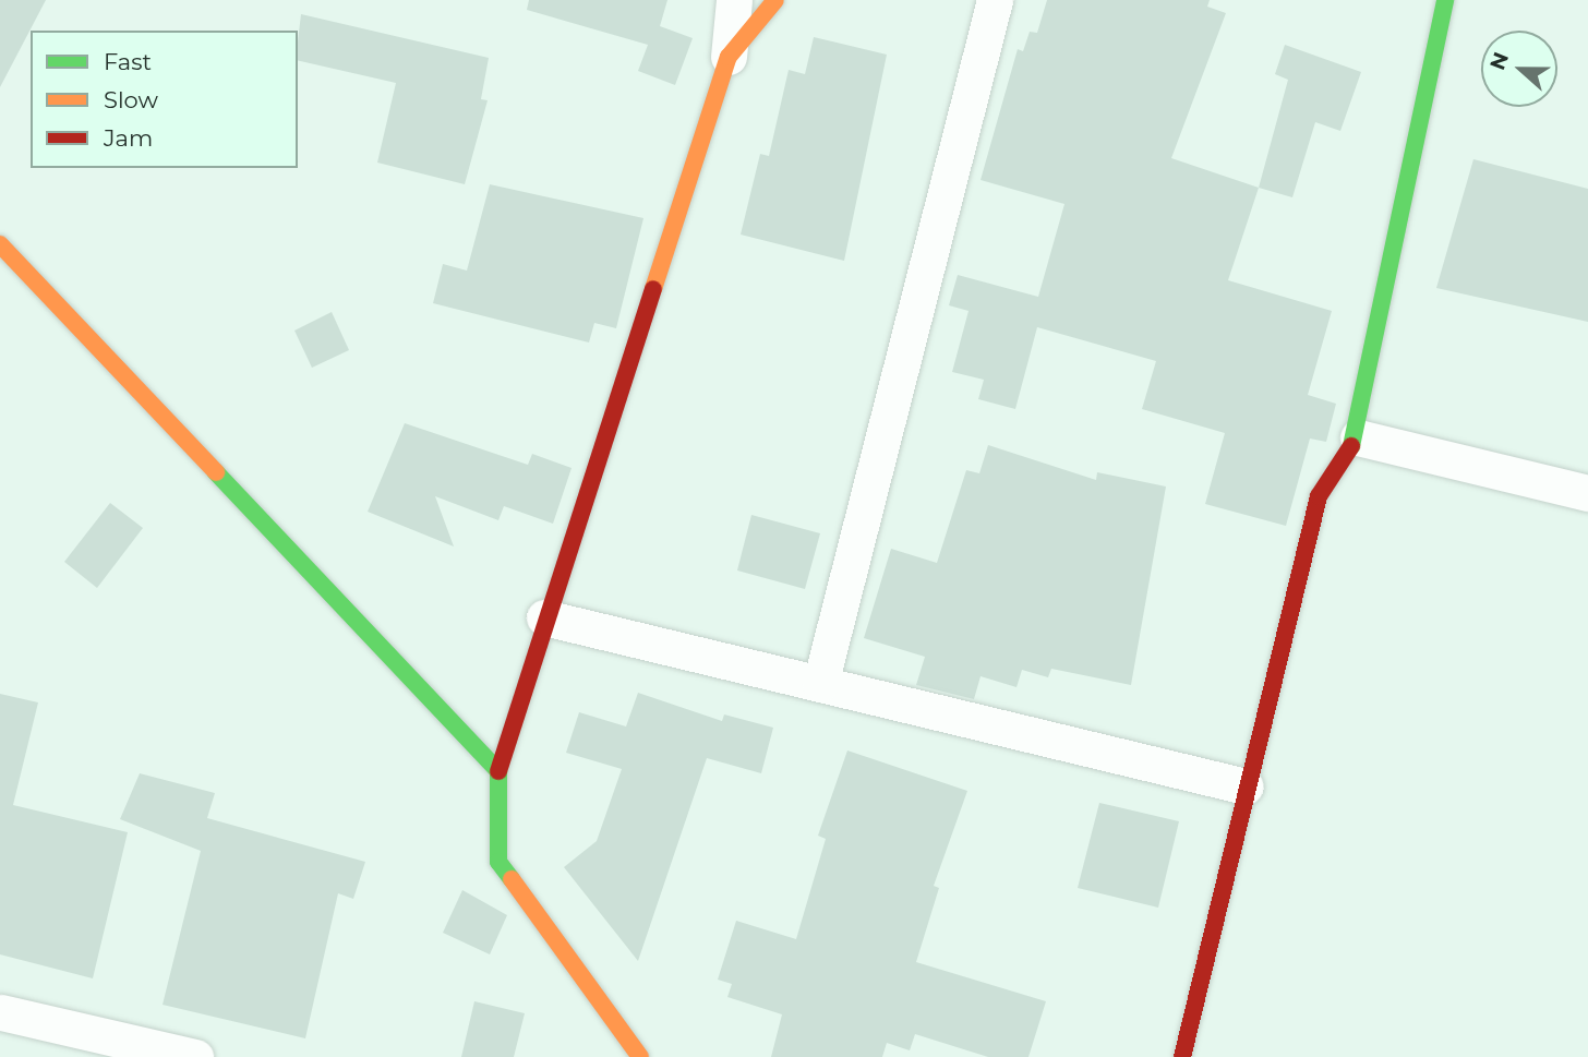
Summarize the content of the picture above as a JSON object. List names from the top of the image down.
{
  "legend": ["Fast", "Slow", "Jam"],
  "north": "left"
}
